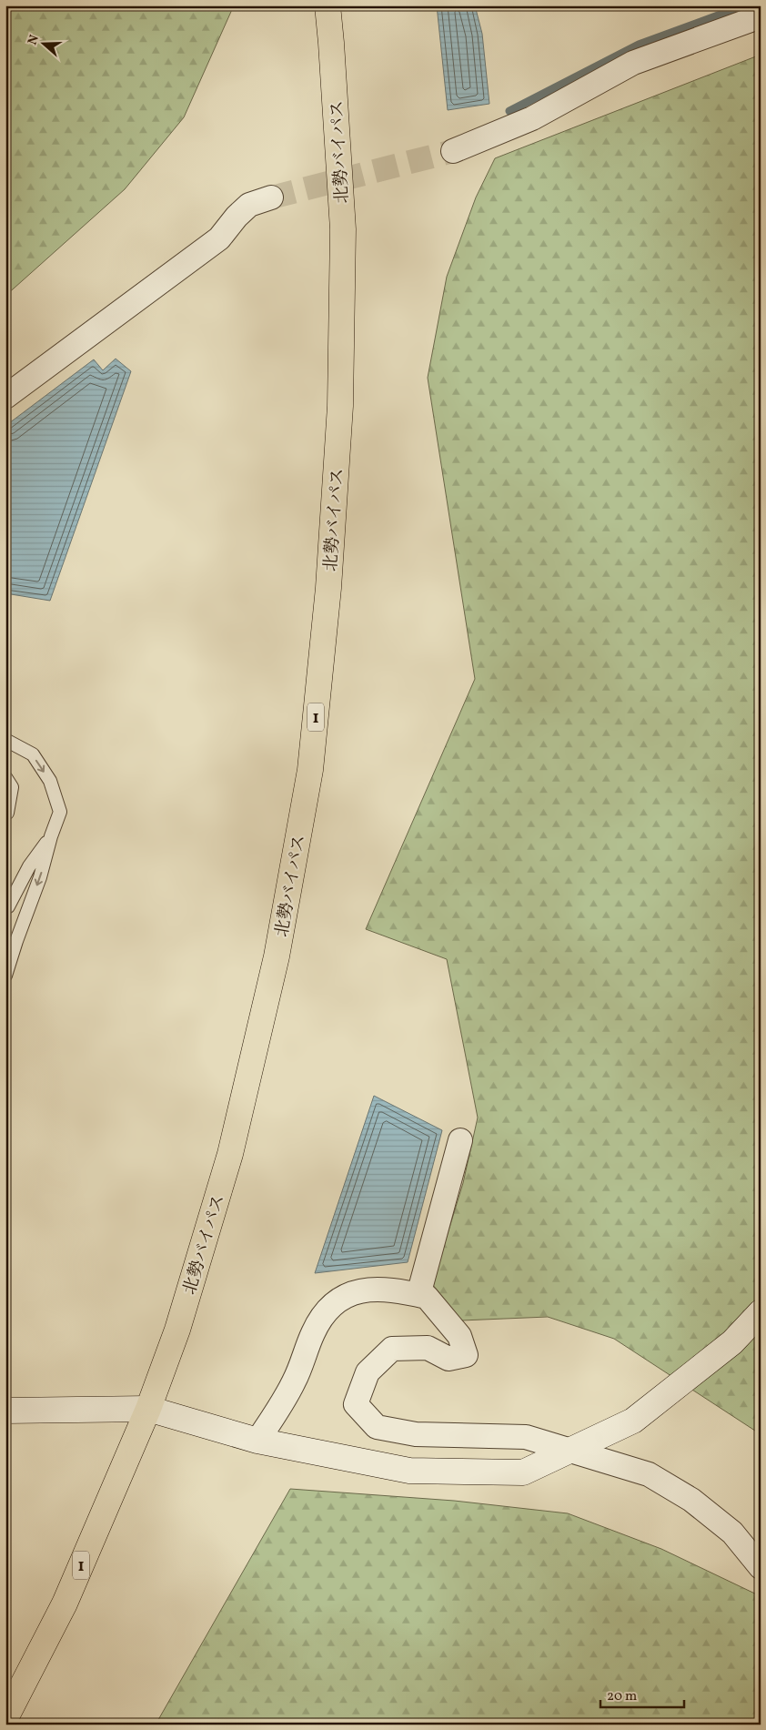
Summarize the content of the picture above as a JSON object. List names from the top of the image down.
{
  "streets": {
    "highway": ["北勢バイパス", "1"]
  },
  "scale_bar": "20 m",
  "north": "left"
}
